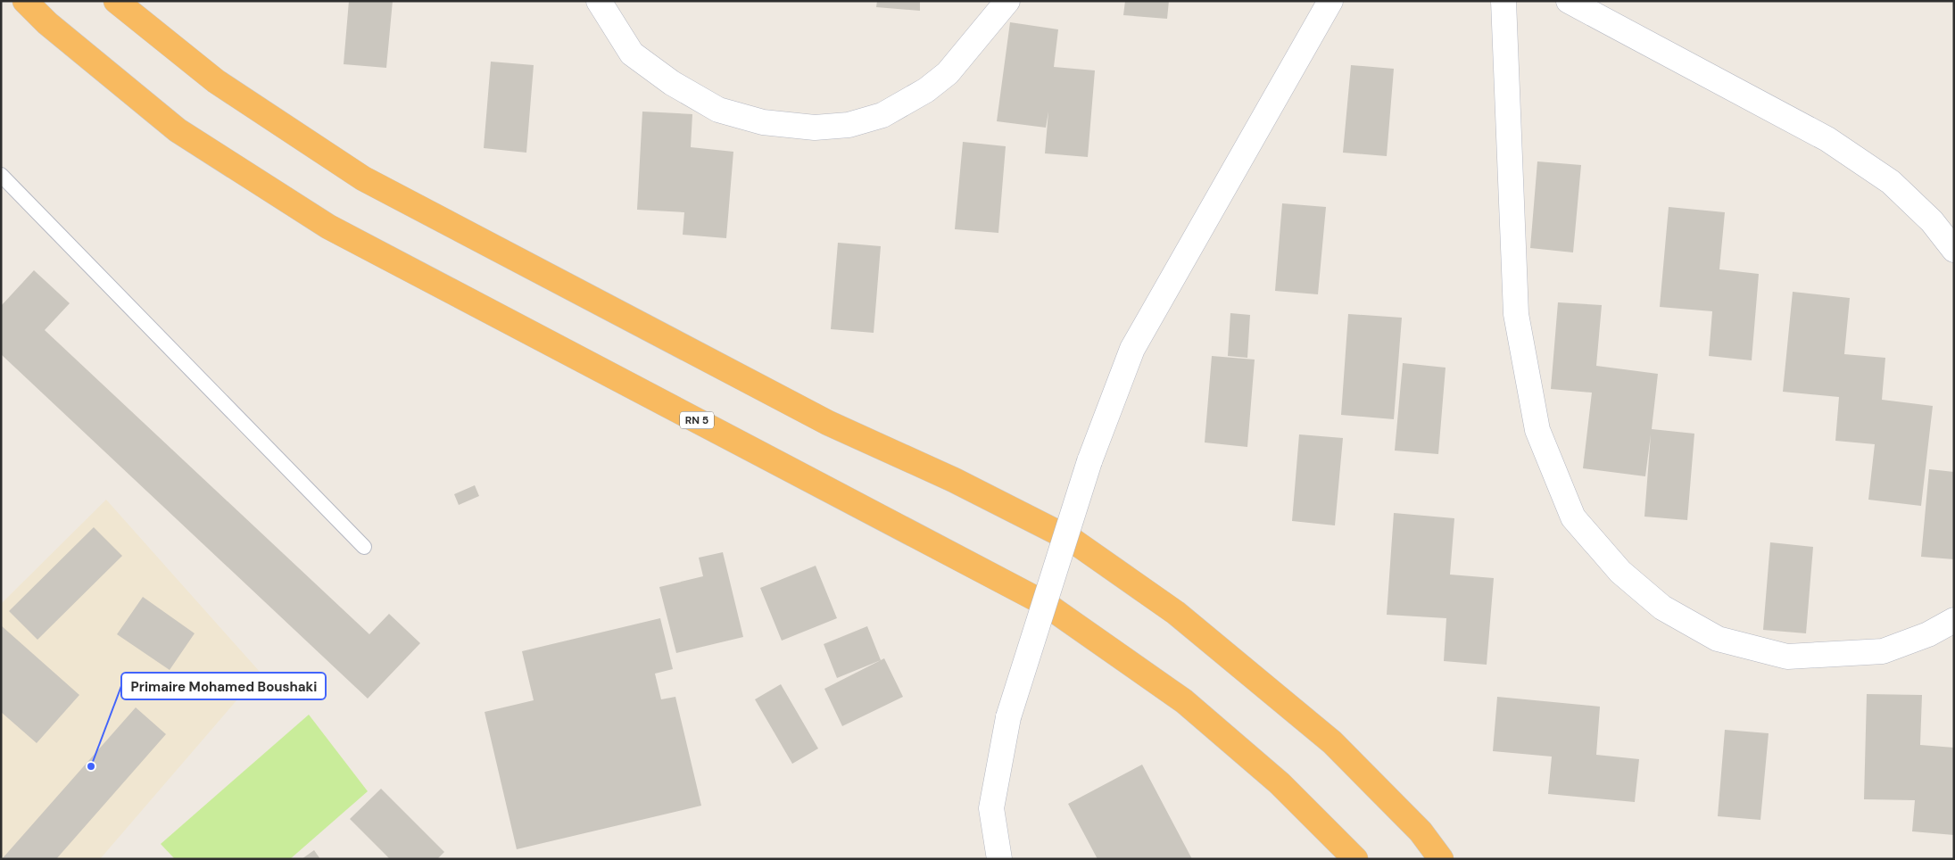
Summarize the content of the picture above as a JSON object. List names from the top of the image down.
{
  "streets": {
    "highway": ["RN 5"]
  },
  "places": ["Primaire Mohamed Boushaki"]
}
